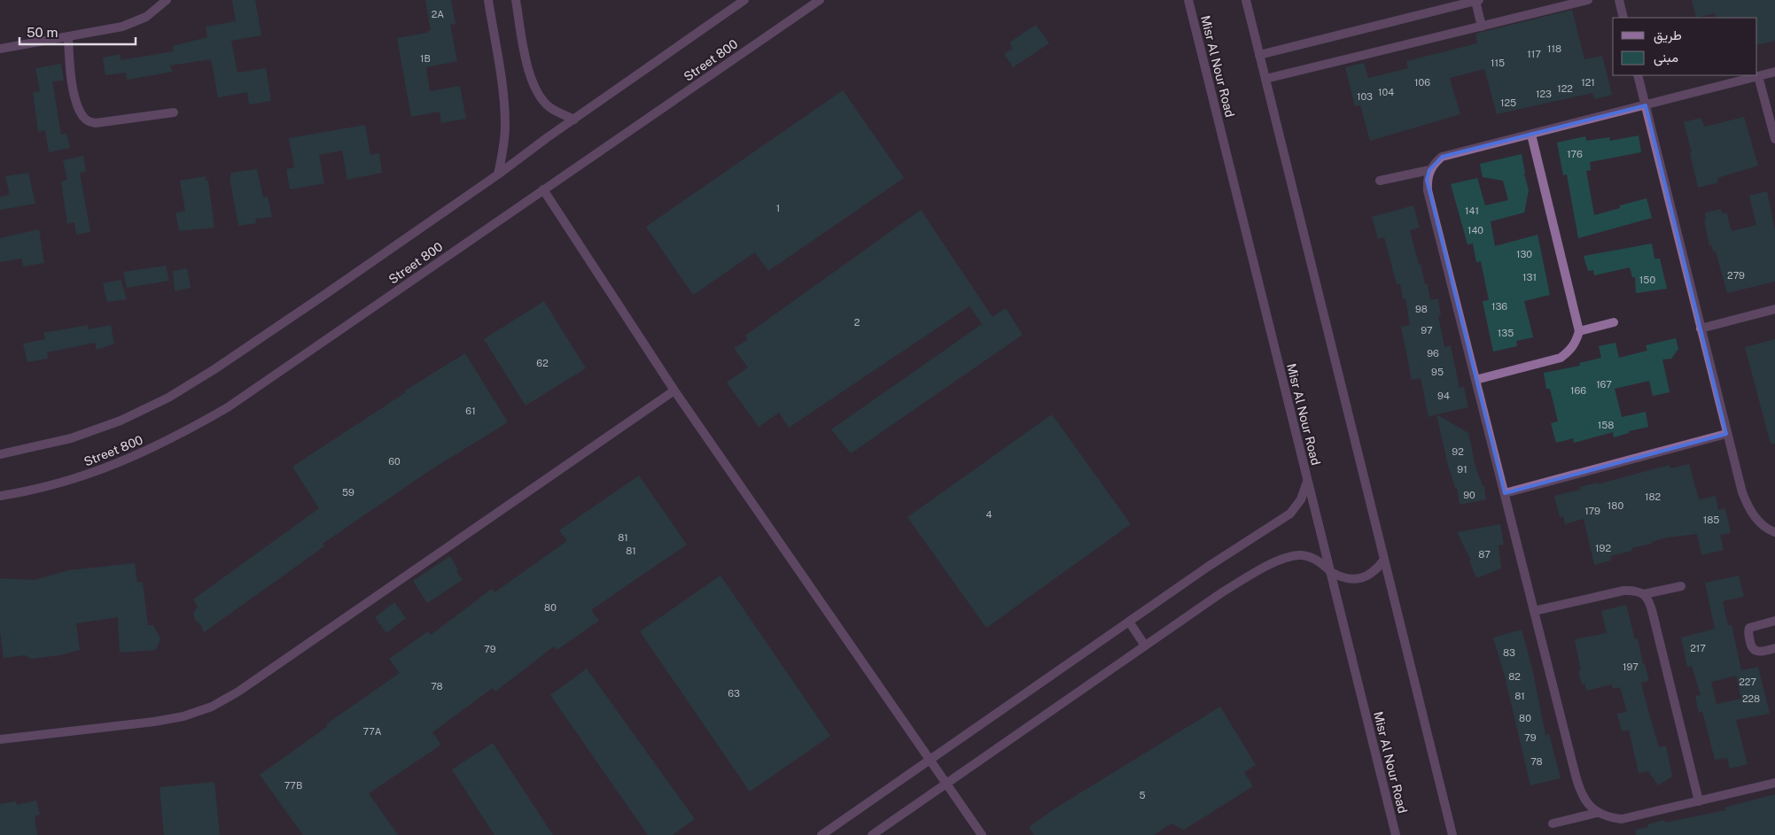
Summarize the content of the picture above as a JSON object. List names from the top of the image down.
{
  "streets": {
    "street": ["Street 800", "Misr Al Nour Road"]
  },
  "house_numbers": [
    "2A",
    "118",
    "117",
    "1B",
    "115",
    "106",
    "121",
    "122",
    "104",
    "123",
    "103",
    "125",
    "176",
    "1",
    "141",
    "140",
    "130",
    "279",
    "131",
    "150",
    "136",
    "98",
    "2",
    "97",
    "135",
    "96",
    "62",
    "95",
    "167",
    "166",
    "94",
    "61",
    "158",
    "92",
    "60",
    "91",
    "59",
    "90",
    "182",
    "180",
    "179",
    "4",
    "185",
    "81",
    "192",
    "81",
    "87",
    "80",
    "217",
    "79",
    "83",
    "197",
    "82",
    "227",
    "78",
    "63",
    "81",
    "228",
    "80",
    "77A",
    "79",
    "78",
    "77B",
    "5"
  ],
  "legend": ["طريق", "مبنى"],
  "scale_bar": "50 m"
}
